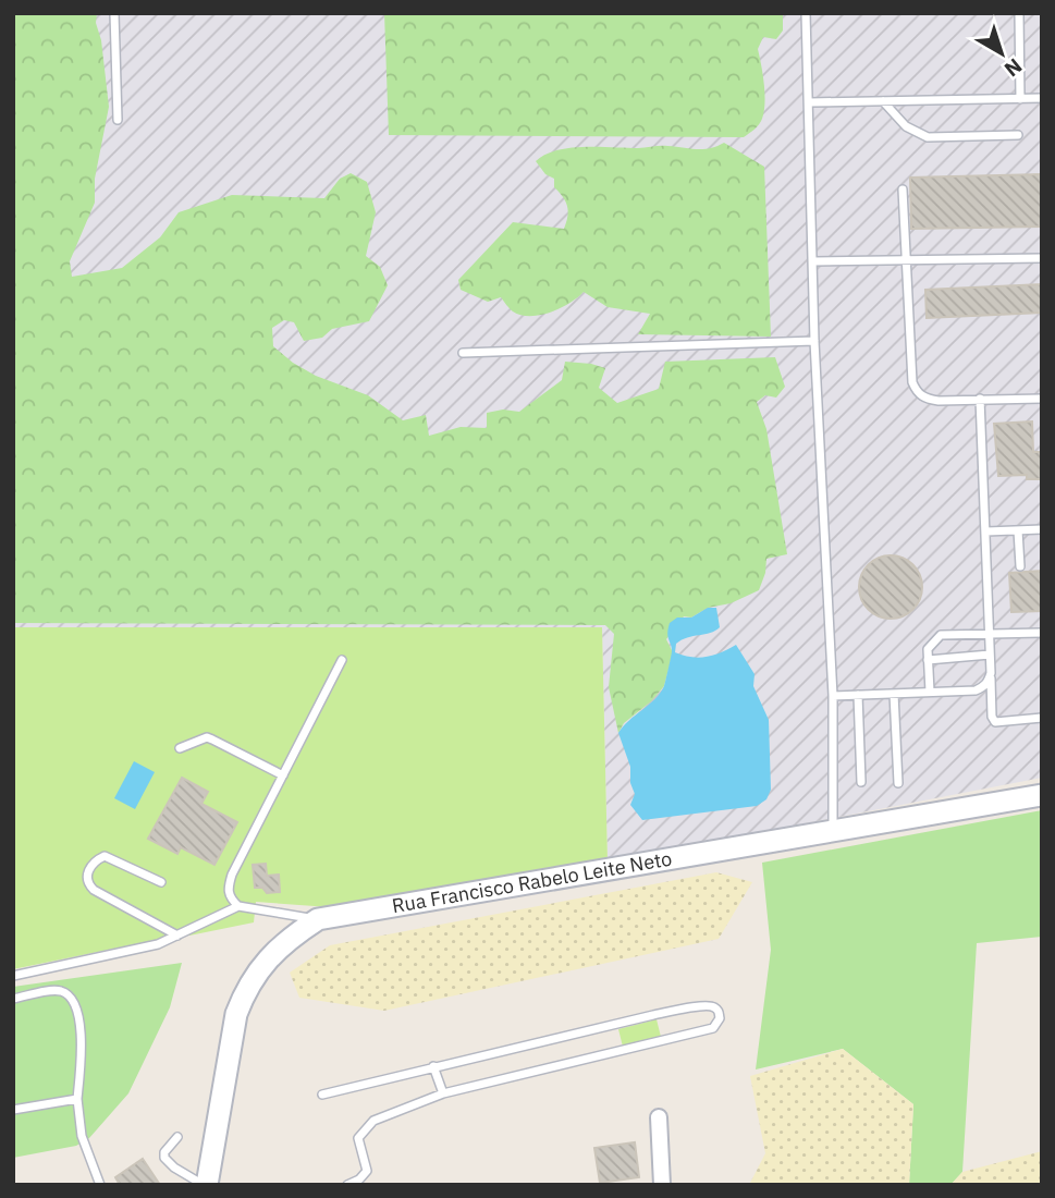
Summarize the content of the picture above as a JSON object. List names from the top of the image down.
{
  "streets": {
    "street": ["Rua Francisco Rabelo Leite Neto"]
  },
  "north": "bottom right"
}
